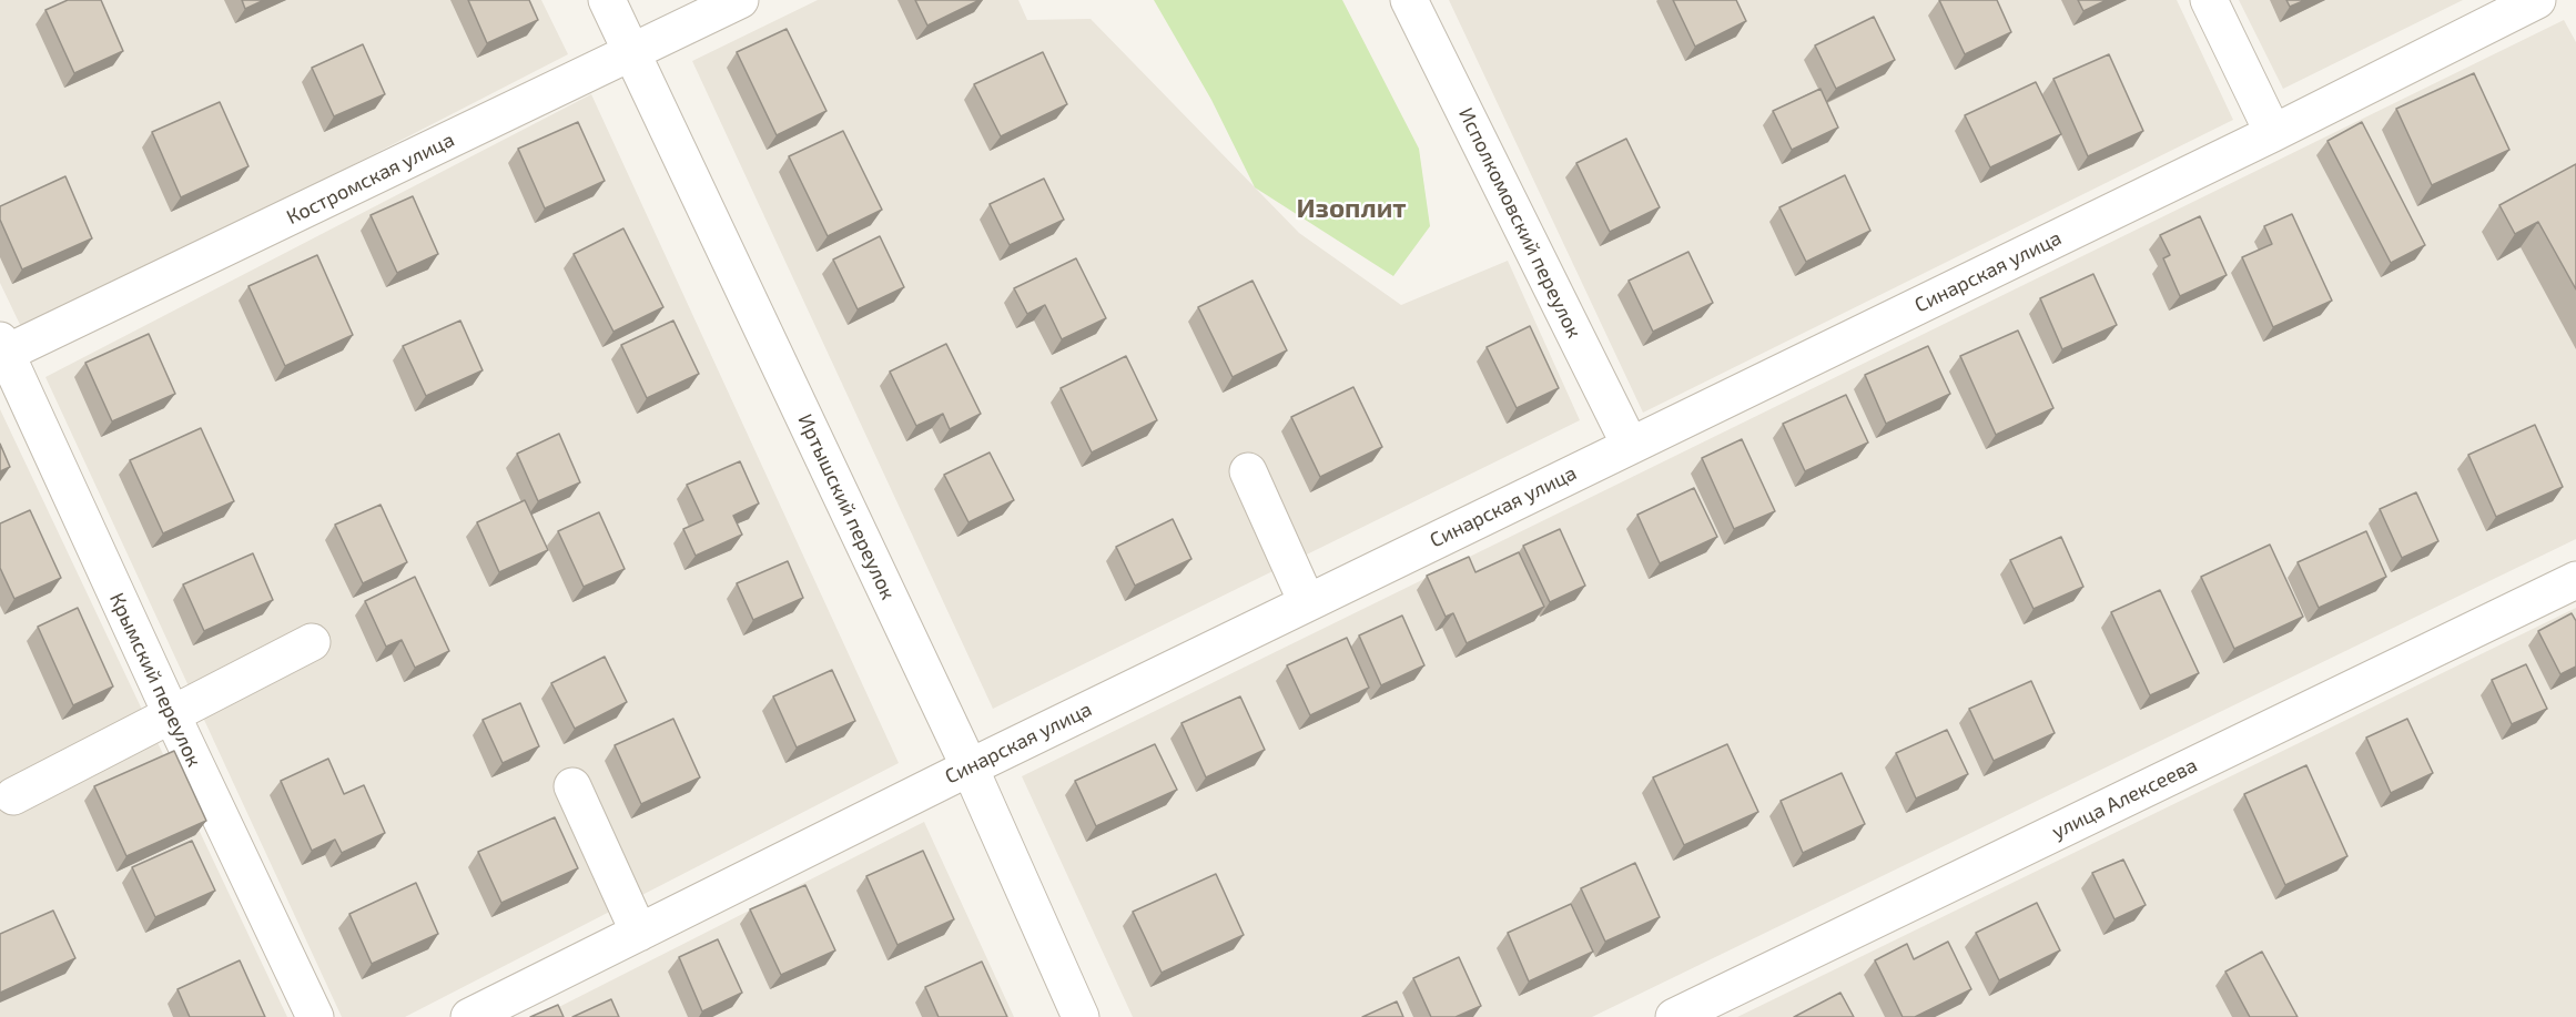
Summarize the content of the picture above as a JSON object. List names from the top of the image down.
{
  "streets": {
    "street": [
      "Костромская улица",
      "Исполкомовский переулок",
      "Синарская улица",
      "Иртышский переулок",
      "Крымский переулок",
      "улица Алексеева"
    ]
  },
  "crossings": [
    ["Костромская улица", "Иртышский переулок"],
    ["Костромская улица", "Крымский переулок"],
    ["Исполкомовский переулок", "Синарская улица"],
    ["Синарская улица", "Иртышский переулок"]
  ],
  "districts": ["Изоплит"]
}
